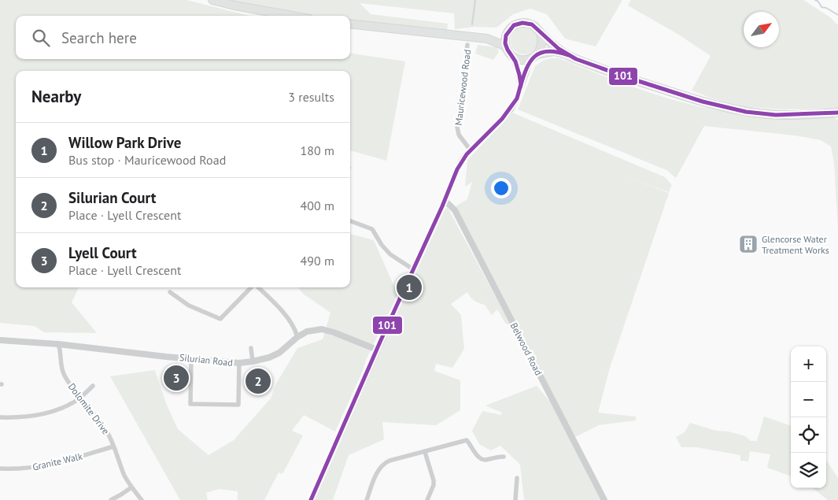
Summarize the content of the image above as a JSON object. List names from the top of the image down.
{
  "streets": {
    "street": [
      "Mauricewood Road",
      "Belwood Road",
      "Silurian Road",
      "Dolomite Drive",
      "Granite Walk"
    ]
  },
  "crossings": [
    ["Silurian Road", "Dolomite Drive"],
    ["Dolomite Drive", "Granite Walk"]
  ],
  "places": {
    "building": ["Glencorse Water Treatment Works"]
  },
  "lines": ["transit line 101"],
  "north": "top right",
  "page": {
    "search": "Search here",
    "heading": ["Nearby", "3 results"],
    "list": [
      {
        "mark": "1",
        "name": "Willow Park Drive",
        "note": "Bus stop · Mauricewood Road",
        "value": "180 m"
      },
      {
        "mark": "2",
        "name": "Silurian Court",
        "note": "Place · Lyell Crescent",
        "value": "400 m"
      },
      {
        "mark": "3",
        "name": "Lyell Court",
        "note": "Place · Lyell Crescent",
        "value": "490 m"
      }
    ],
    "pins": ["1", "3", "2"],
    "map_buttons": ["+", "−"]
  }
}
